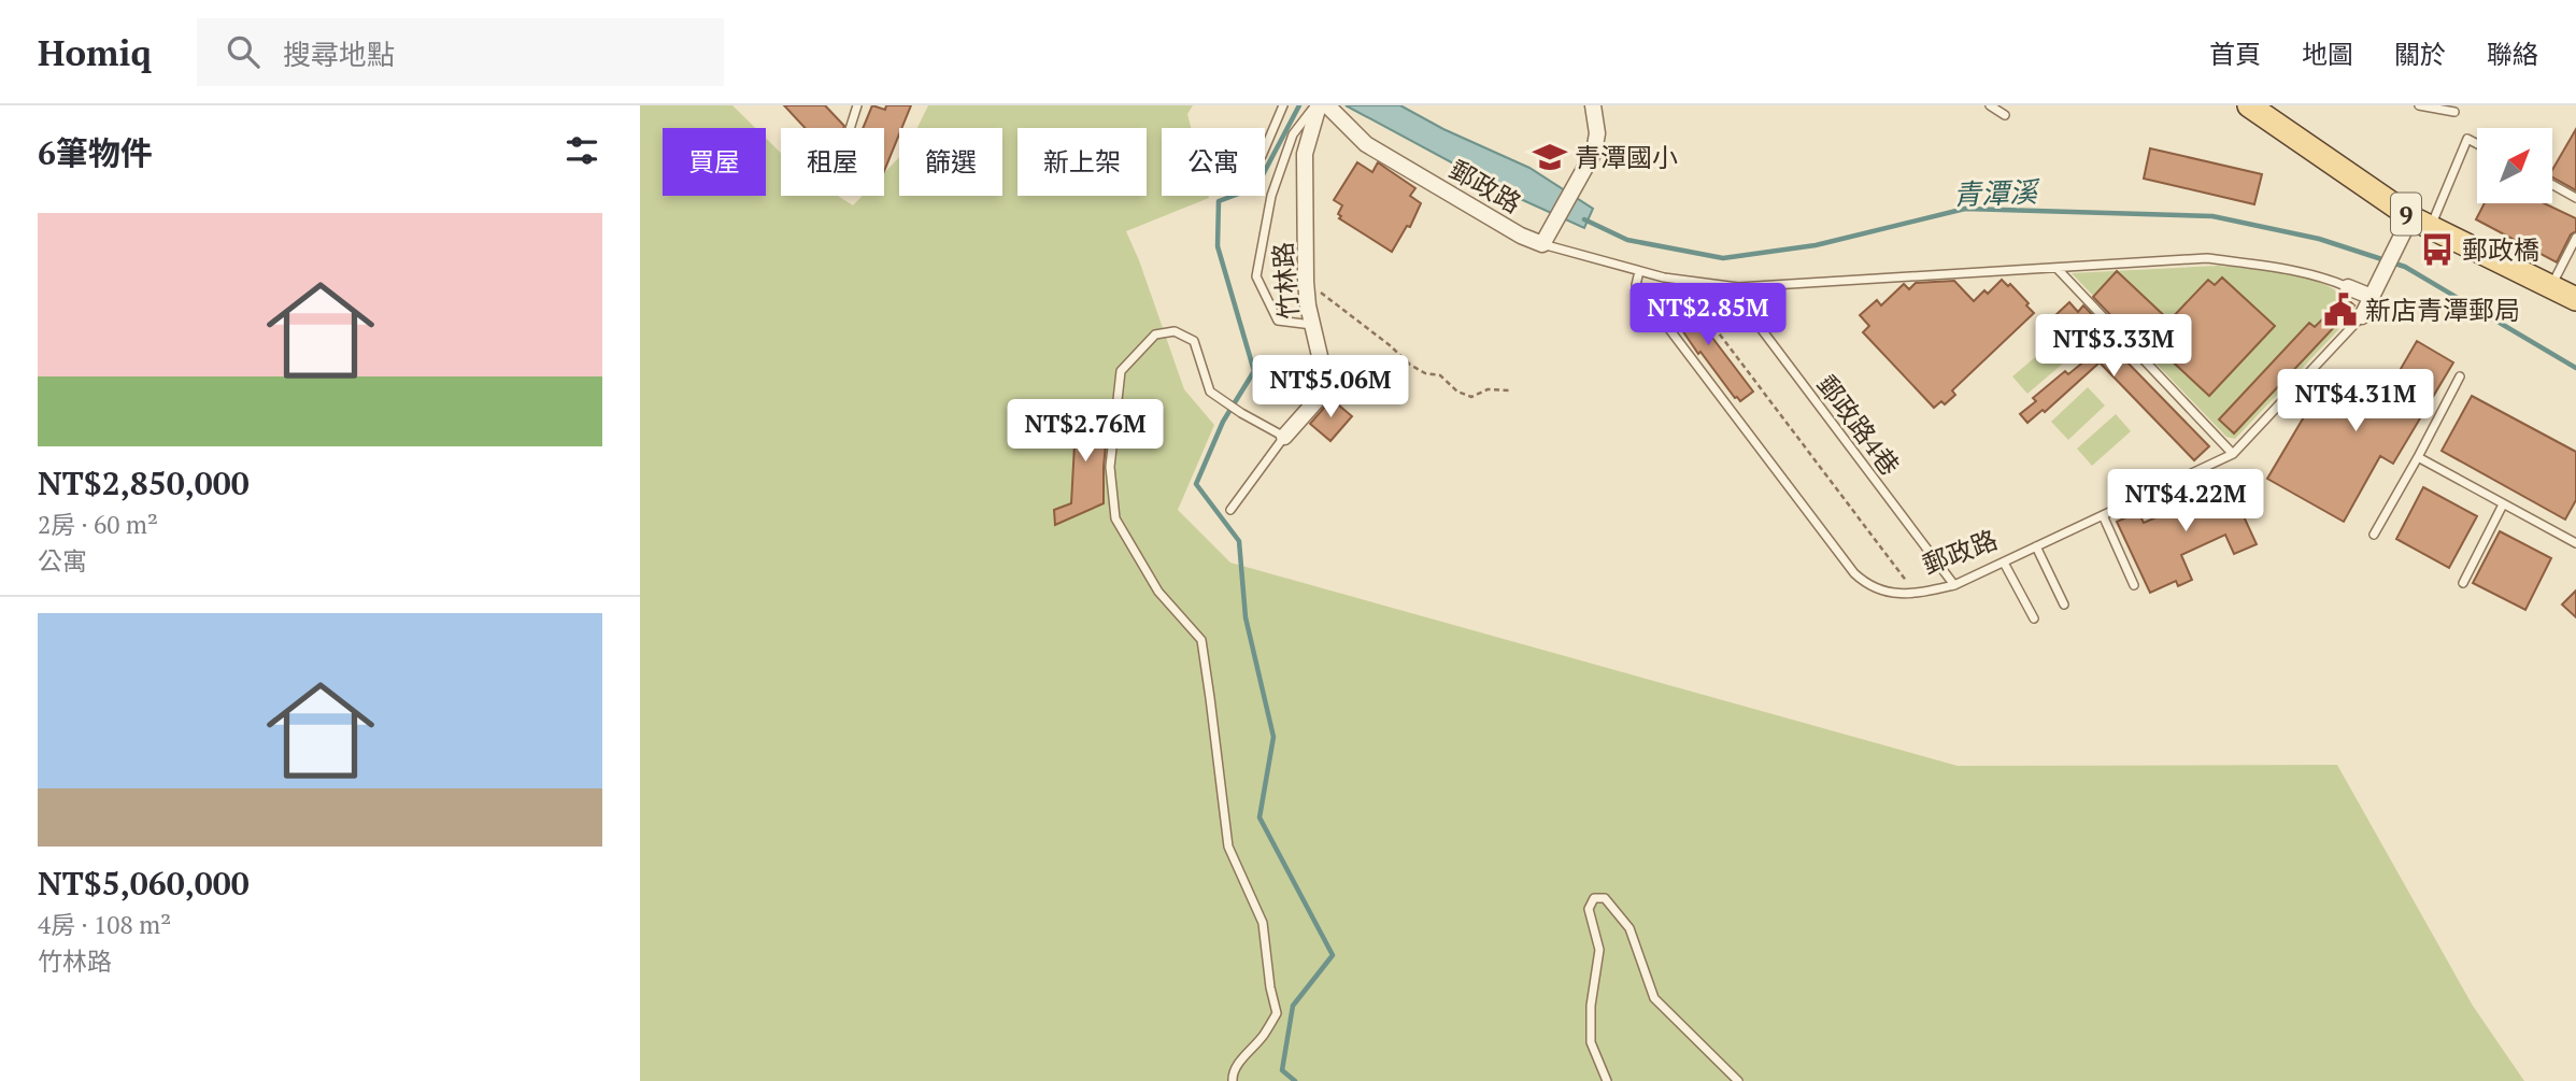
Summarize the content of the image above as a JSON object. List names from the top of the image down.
{
  "streets": {
    "main road": ["9"],
    "street": ["郵政路", "竹林路"],
    "lane": ["郵政路4巷"]
  },
  "crossings": [
    ["郵政路", "郵政路4巷"]
  ],
  "water": ["青潭溪"],
  "places": {
    "school or university": ["青潭國小"],
    "bus stop": ["郵政橋"],
    "public building": ["新店青潭郵局"]
  },
  "north": "top right",
  "page": {
    "header": "Homiq",
    "search": "搜尋地點",
    "nav": [
      "首頁",
      "地圖",
      "關於",
      "聯絡"
    ],
    "heading": "6筆物件",
    "chip": [
      "買屋",
      "租屋",
      "篩選",
      "新上架",
      "公寓"
    ],
    "list": [
      {
        "name": "NT$2,850,000",
        "note": "2房 · 60 m² · 公寓"
      },
      {
        "name": "NT$5,060,000",
        "note": "4房 · 108 m² · 竹林路"
      }
    ],
    "price": [
      "NT$2.85M",
      "NT$3.33M",
      "NT$5.06M",
      "NT$4.31M",
      "NT$2.76M",
      "NT$4.22M"
    ]
  }
}
